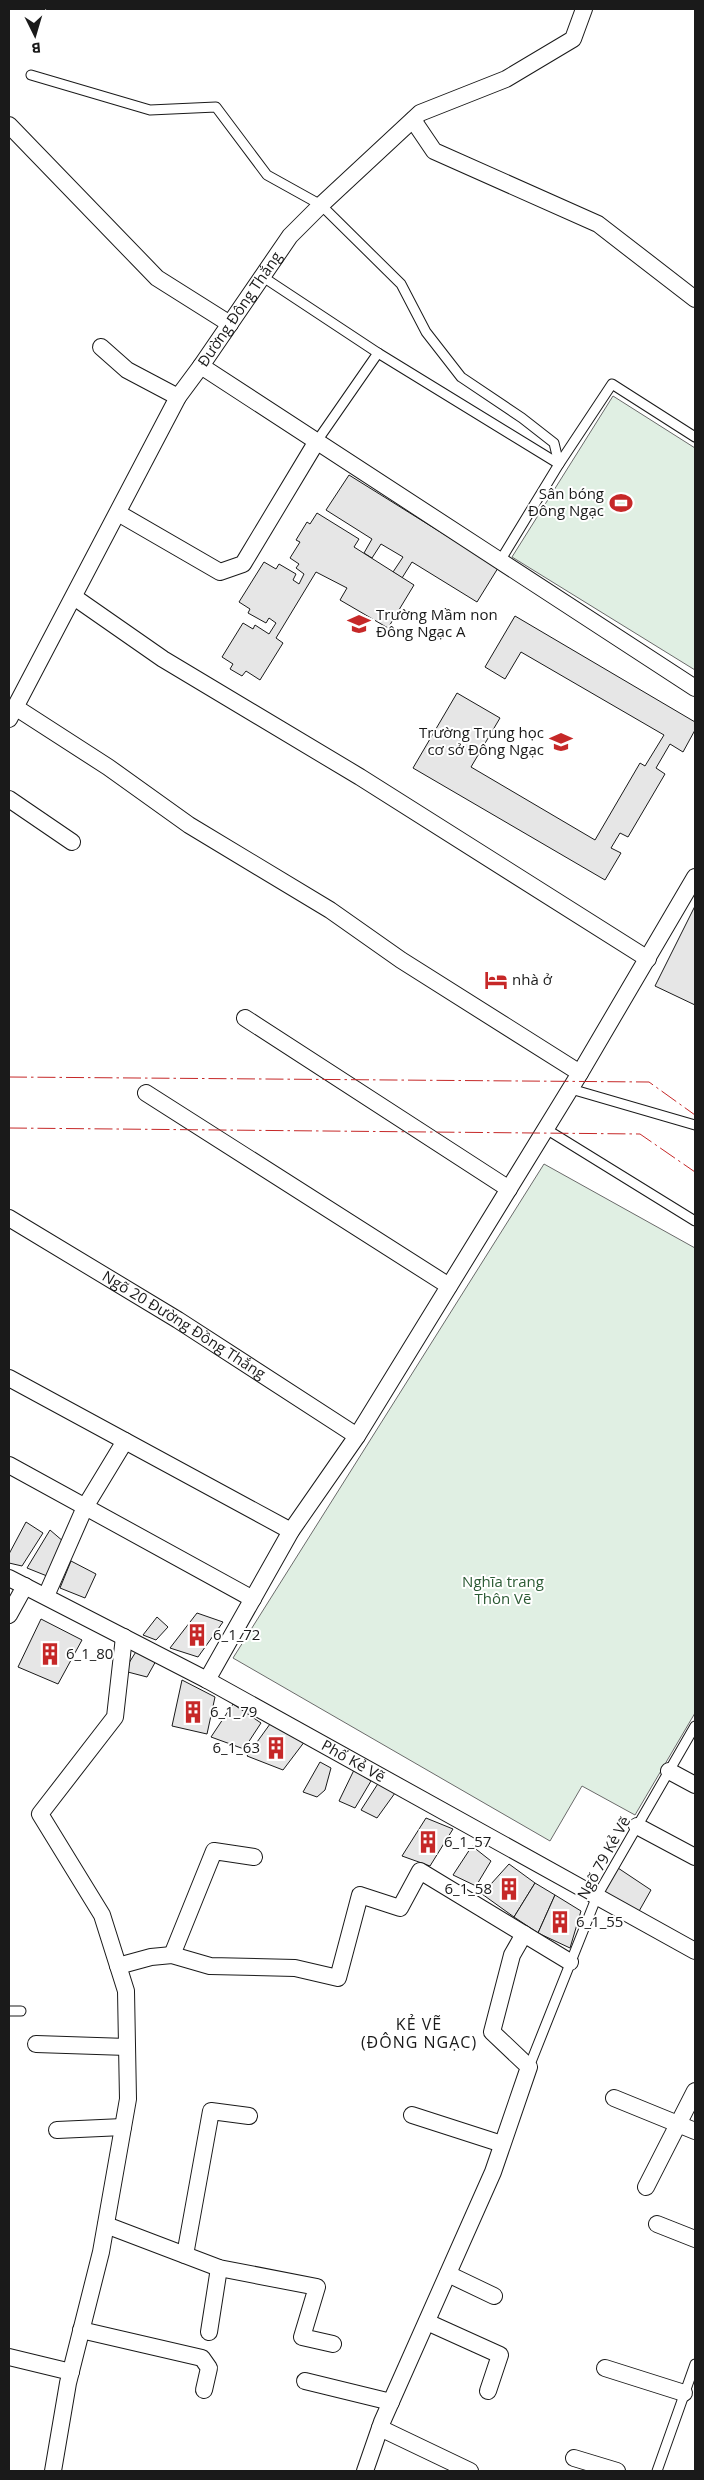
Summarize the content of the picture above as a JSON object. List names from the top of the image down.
{
  "streets": {
    "street": ["Đường Đông Thắng", "Ngõ 20 Đường Đồng Thắng", "Phố Kẻ Vẽ"],
    "lane": ["Ngõ 79 Kẻ Vẽ"]
  },
  "crossings": [
    ["Phố Kẻ Vẽ", "Ngõ 79 Kẻ Vẽ"]
  ],
  "districts": ["KẺ VẼ (ĐÔNG NGẠC)"],
  "parks": ["Nghĩa trang Thôn Vẽ"],
  "places": {
    "sports": ["Sân bóng Đông Ngạc"],
    "school or university": ["Trường Mầm non Đông Ngạc A", "Trường Trung học cơ sở Đông Ngạc"],
    "hotel": ["nhà ở"],
    "building": [
      "6_1_72",
      "6_1_80",
      "6_1_79",
      "6_1_63",
      "6_1_57",
      "6_1_58",
      "6_1_55"
    ]
  },
  "north": "bottom"
}
